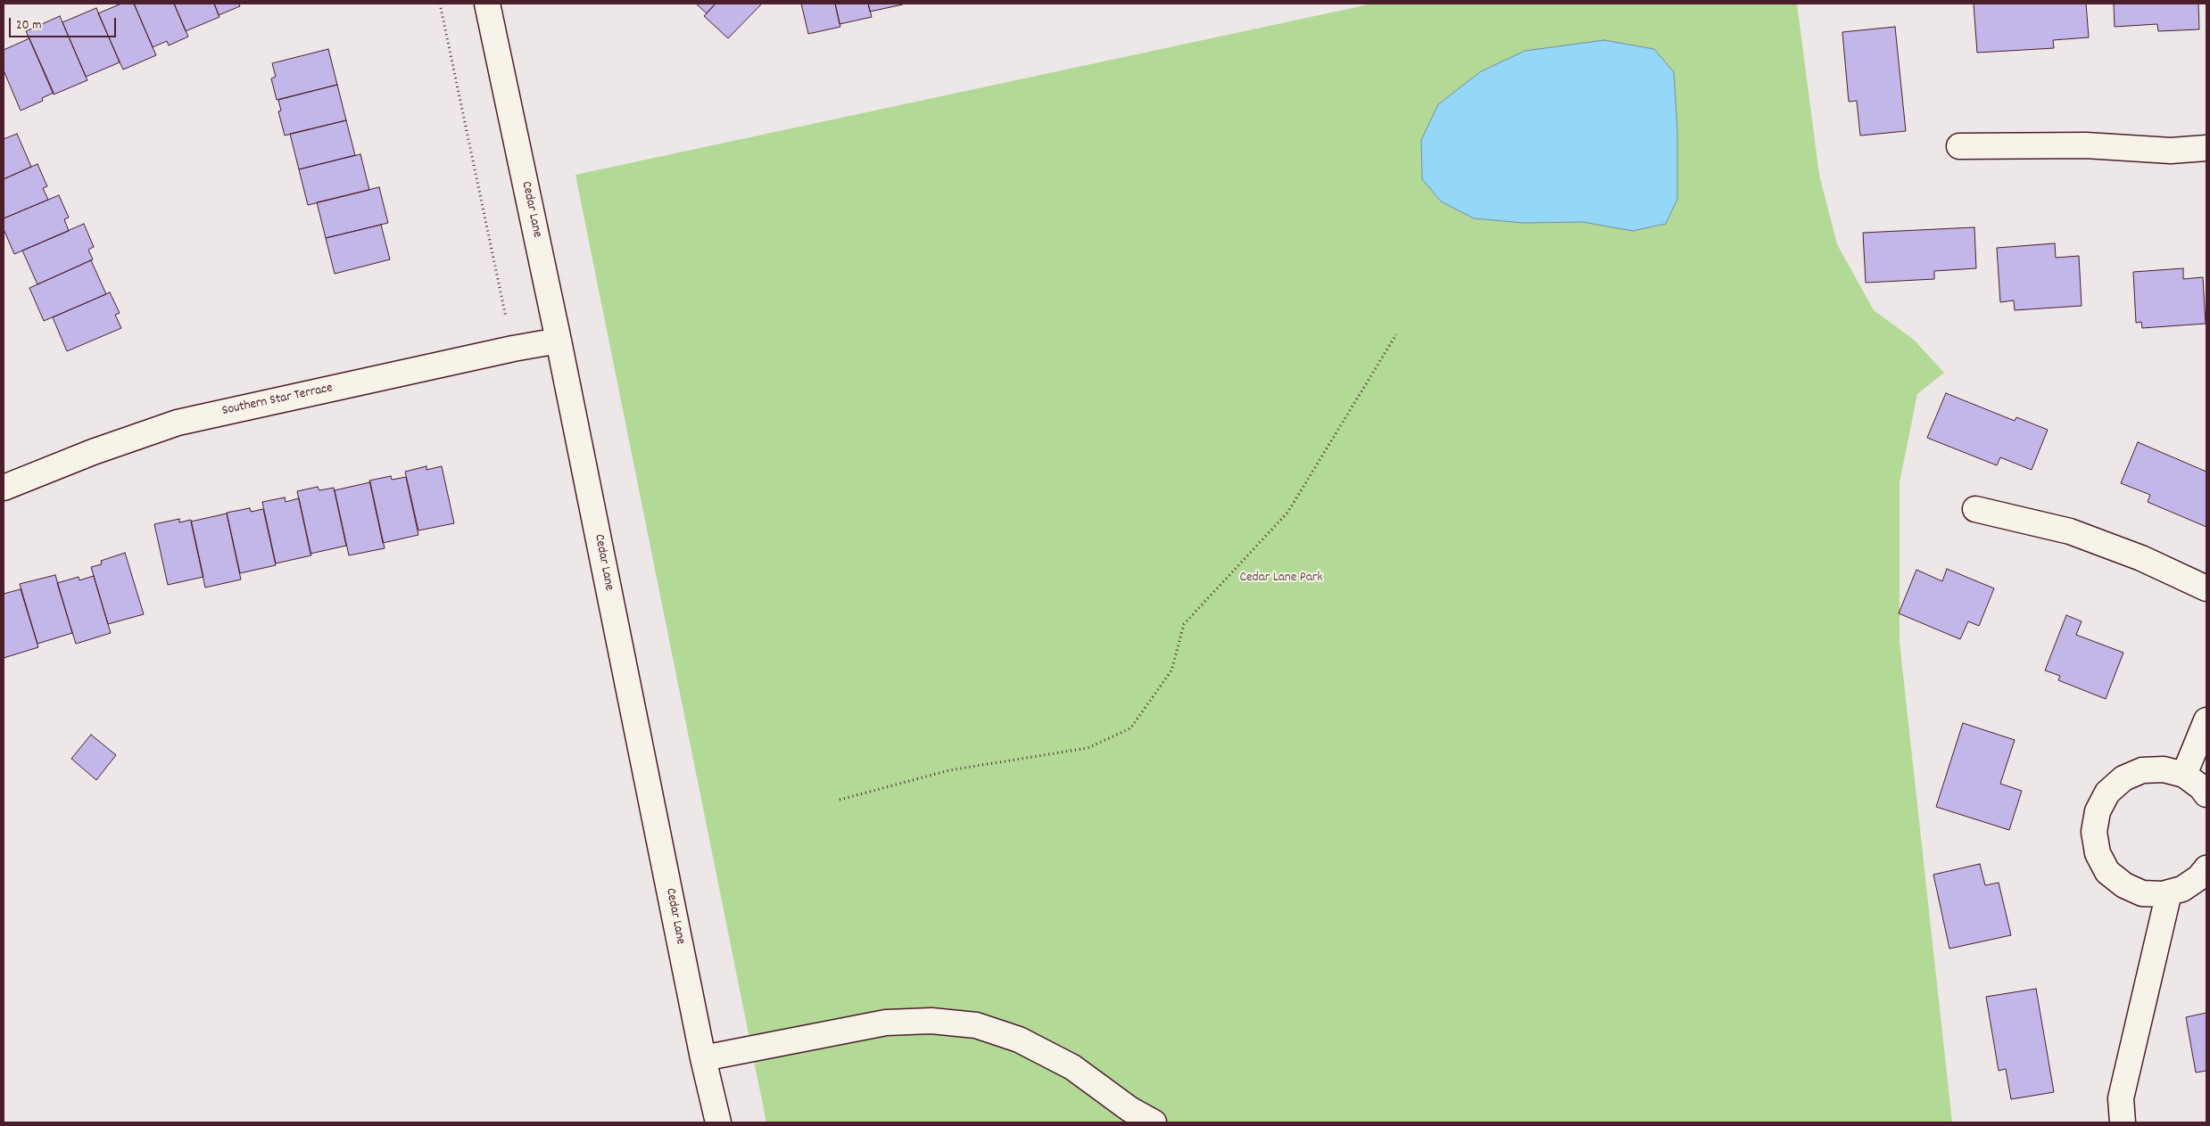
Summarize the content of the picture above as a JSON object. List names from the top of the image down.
{
  "streets": {
    "street": ["Cedar Lane", "Southern Star Terrace"]
  },
  "crossings": [
    ["Cedar Lane", "Southern Star Terrace"]
  ],
  "parks": ["Cedar Lane Park"],
  "scale_bar": "20 m"
}
